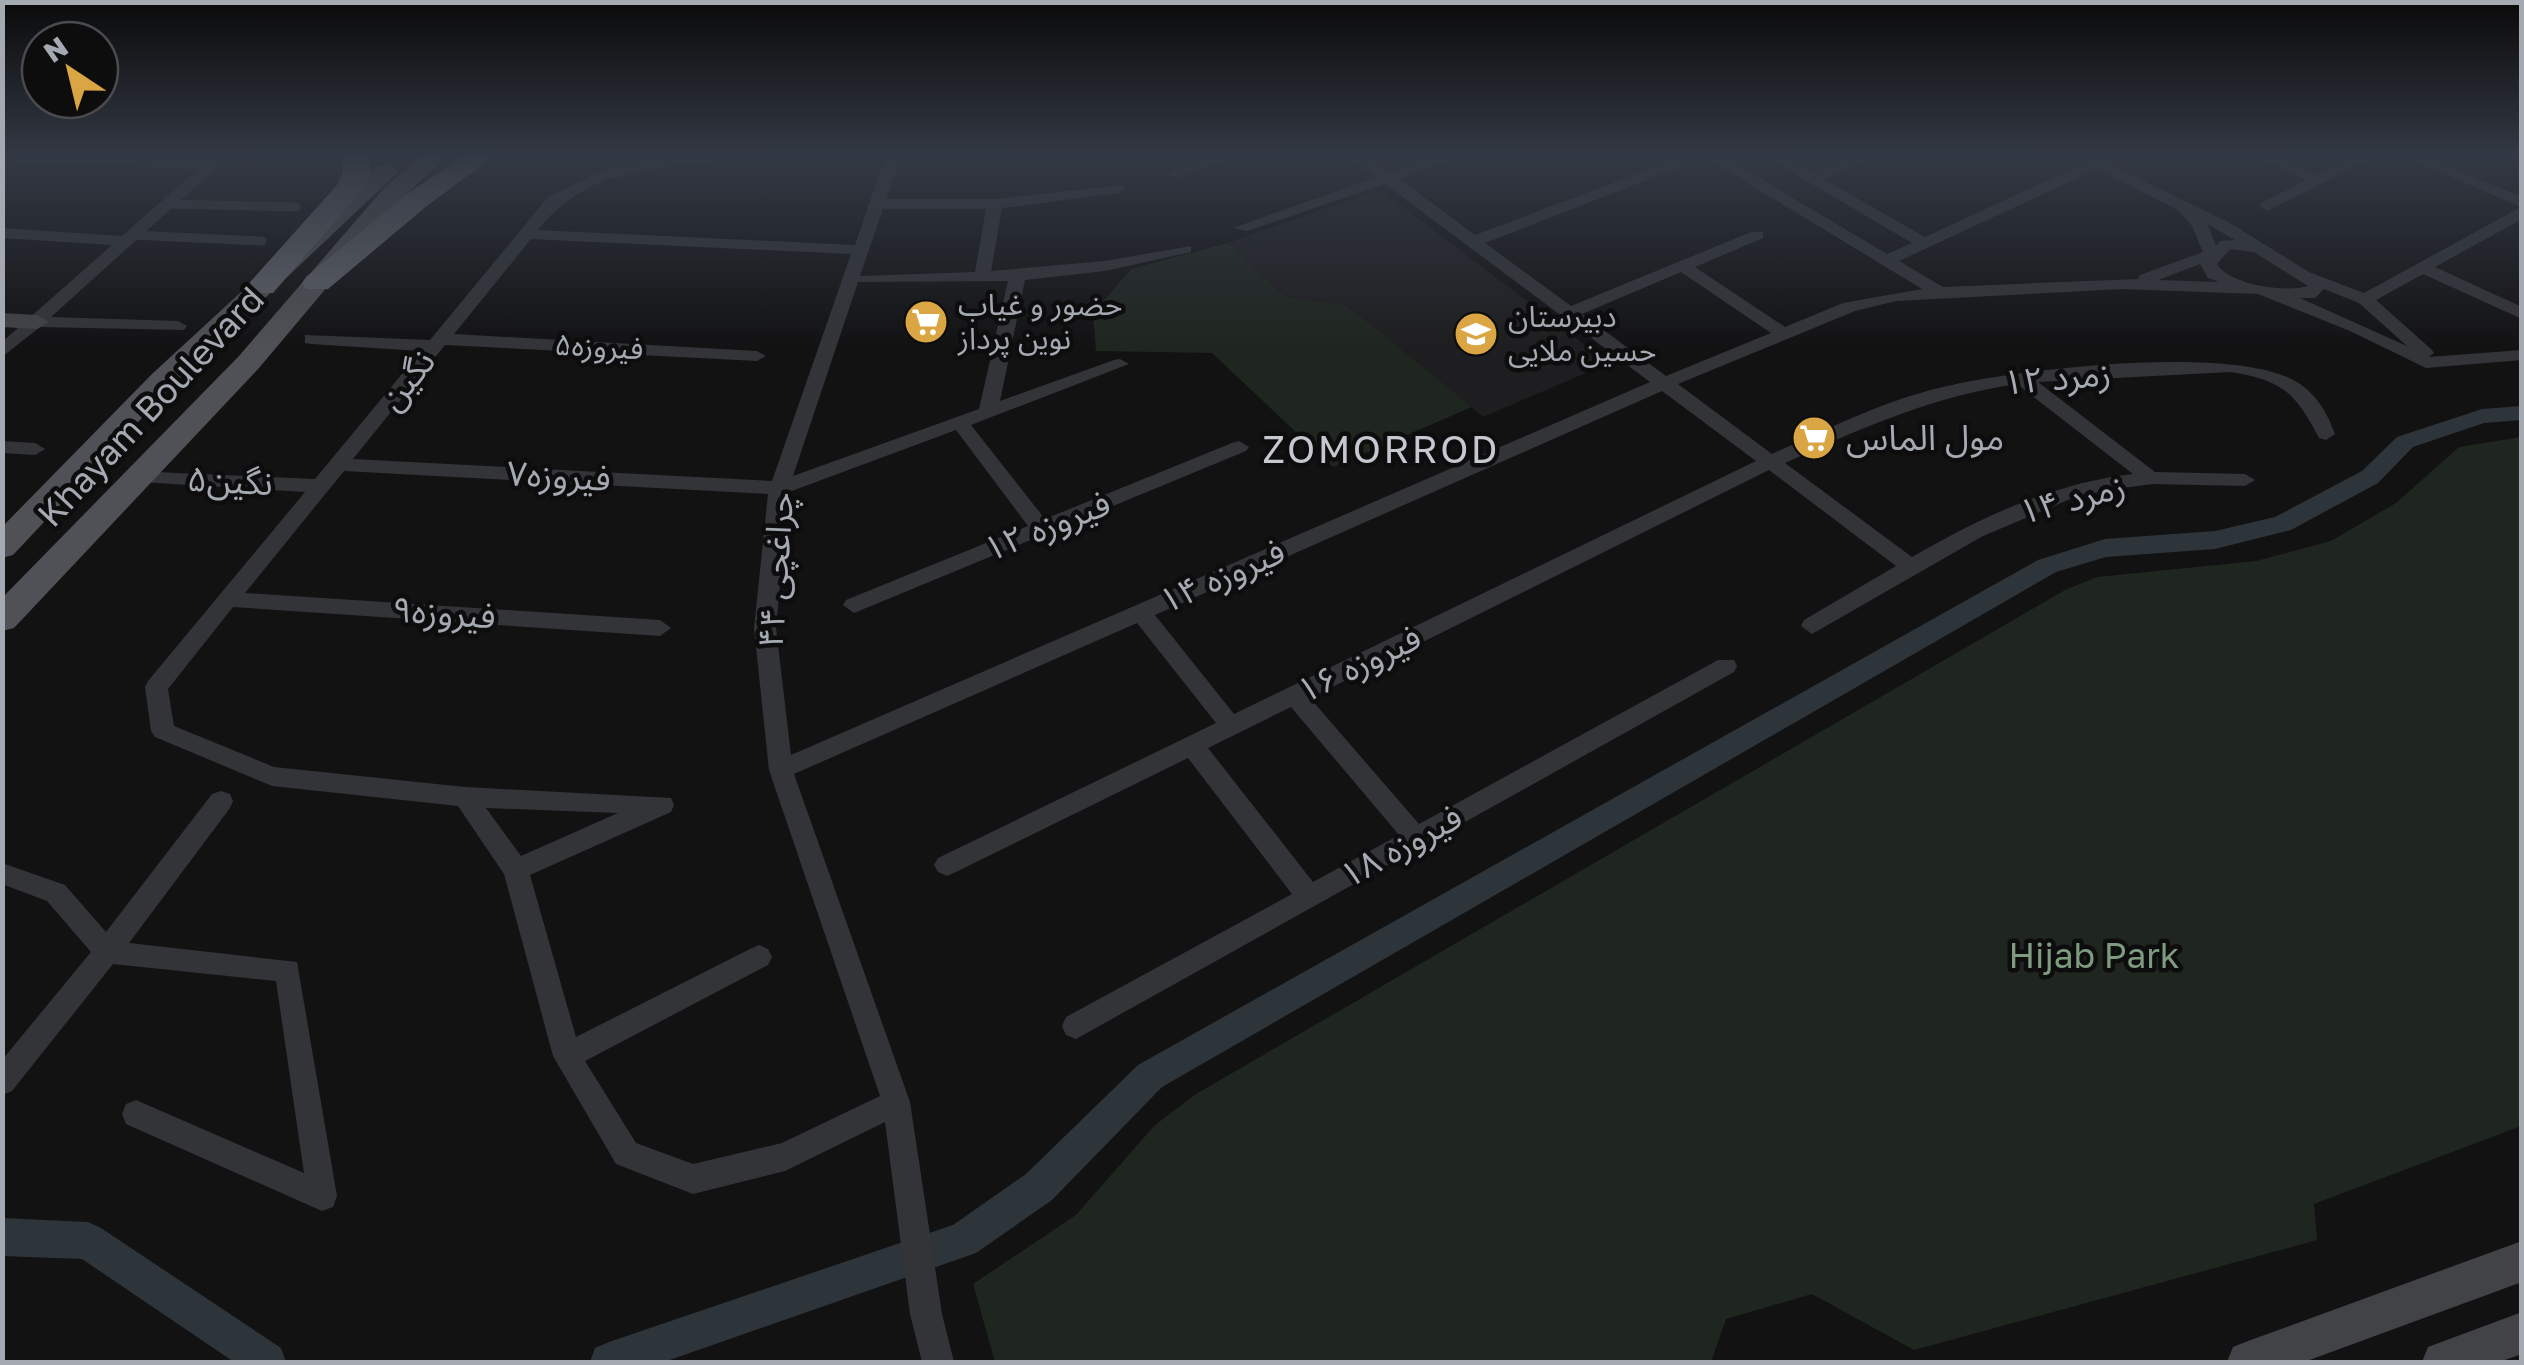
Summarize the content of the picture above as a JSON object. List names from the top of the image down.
{
  "streets": {
    "main road": ["Khayam Boulevard"],
    "street": [
      "فیروزه۵",
      "زمرد ۱۲",
      "نگین",
      "فیروزه۷",
      "نگین۵",
      "زمرد ۱۴",
      "فیروزه ۱۲",
      "چراغچی ۴۴",
      "فیروزه ۱۴",
      "فیروزه۹",
      "فیروزه ۱۶",
      "فیروزه ۱۸"
    ]
  },
  "crossings": [
    ["فیروزه۵", "نگین"],
    ["زمرد ۱۲", "فیروزه ۱۶"],
    ["نگین", "فیروزه۷"],
    ["نگین", "نگین۵"],
    ["نگین", "فیروزه۹"],
    ["Khayam Boulevard", "نگین۵"],
    ["فیروزه۷", "چراغچی ۴۴"],
    ["چراغچی ۴۴", "فیروزه ۱۴"]
  ],
  "districts": ["ZOMORROD"],
  "parks": ["Hijab Park"],
  "places": {
    "supermarket": ["حضور و غیاب نوین پرداز", "مول الماس"],
    "school or university": ["دبیرستان حسین ملایی"]
  },
  "north": "top left"
}
